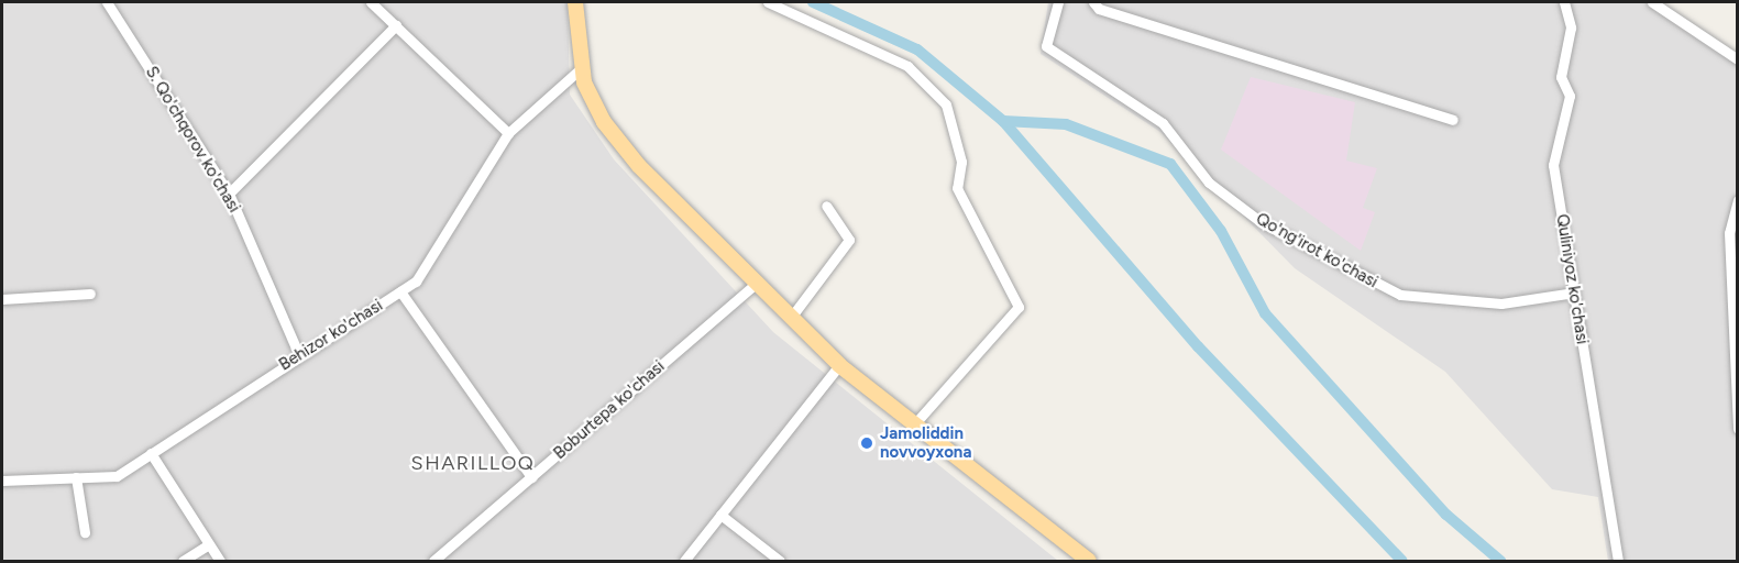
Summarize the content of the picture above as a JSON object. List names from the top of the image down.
{
  "streets": {
    "street": [
      "S. Qo'chqorov ko'chasi",
      "Qo'ng'irot ko'chasi",
      "Quliniyoz ko'chasi",
      "Behizor ko'chasi",
      "Boburtepa ko'chasi"
    ]
  },
  "crossings": [
    ["S. Qo'chqorov ko'chasi", "Behizor ko'chasi"],
    ["Qo'ng'irot ko'chasi", "Quliniyoz ko'chasi"]
  ],
  "districts": ["SHARILLOQ"],
  "places": ["Jamoliddin novvoyxona"]
}
